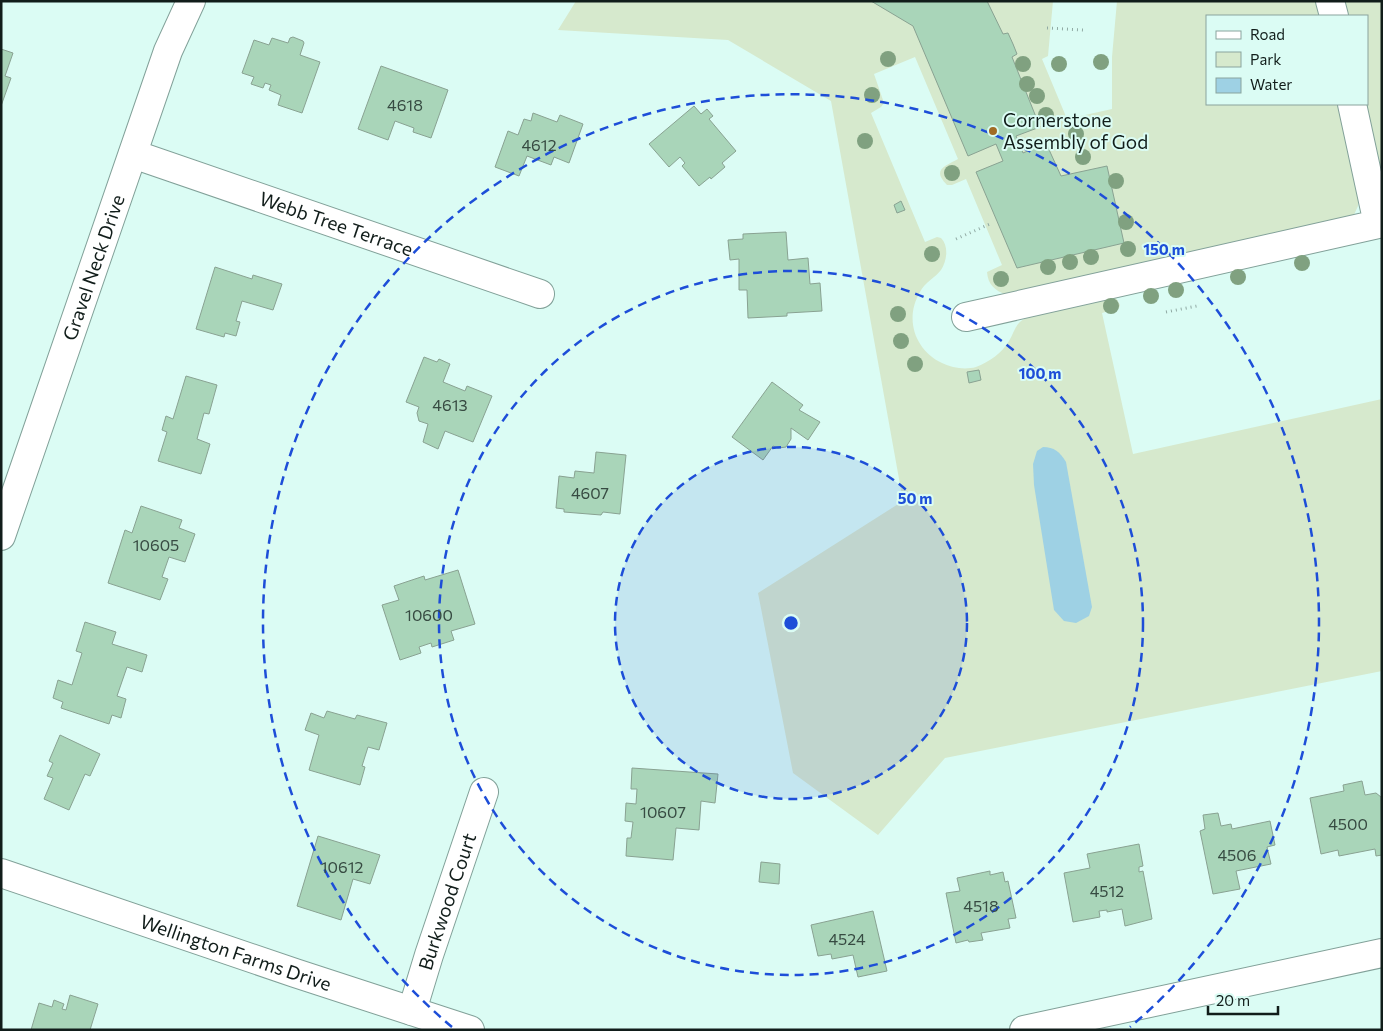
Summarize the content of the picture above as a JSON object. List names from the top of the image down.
{
  "streets": {
    "street": [
      "Webb Tree Terrace",
      "Gravel Neck Drive",
      "Burkwood Court",
      "Wellington Farms Drive"
    ]
  },
  "crossings": [
    ["Webb Tree Terrace", "Gravel Neck Drive"],
    ["Burkwood Court", "Wellington Farms Drive"]
  ],
  "places": ["Cornerstone Assembly of God"],
  "house_numbers": [
    "4618",
    "4612",
    "4613",
    "4607",
    "10605",
    "10600",
    "10607",
    "4500",
    "4506",
    "10612",
    "4512",
    "4518",
    "4524"
  ],
  "legend": ["Road", "Park", "Water"],
  "scale_bar": "20 m",
  "rings": ["150 m", "100 m", "50 m"]
}
